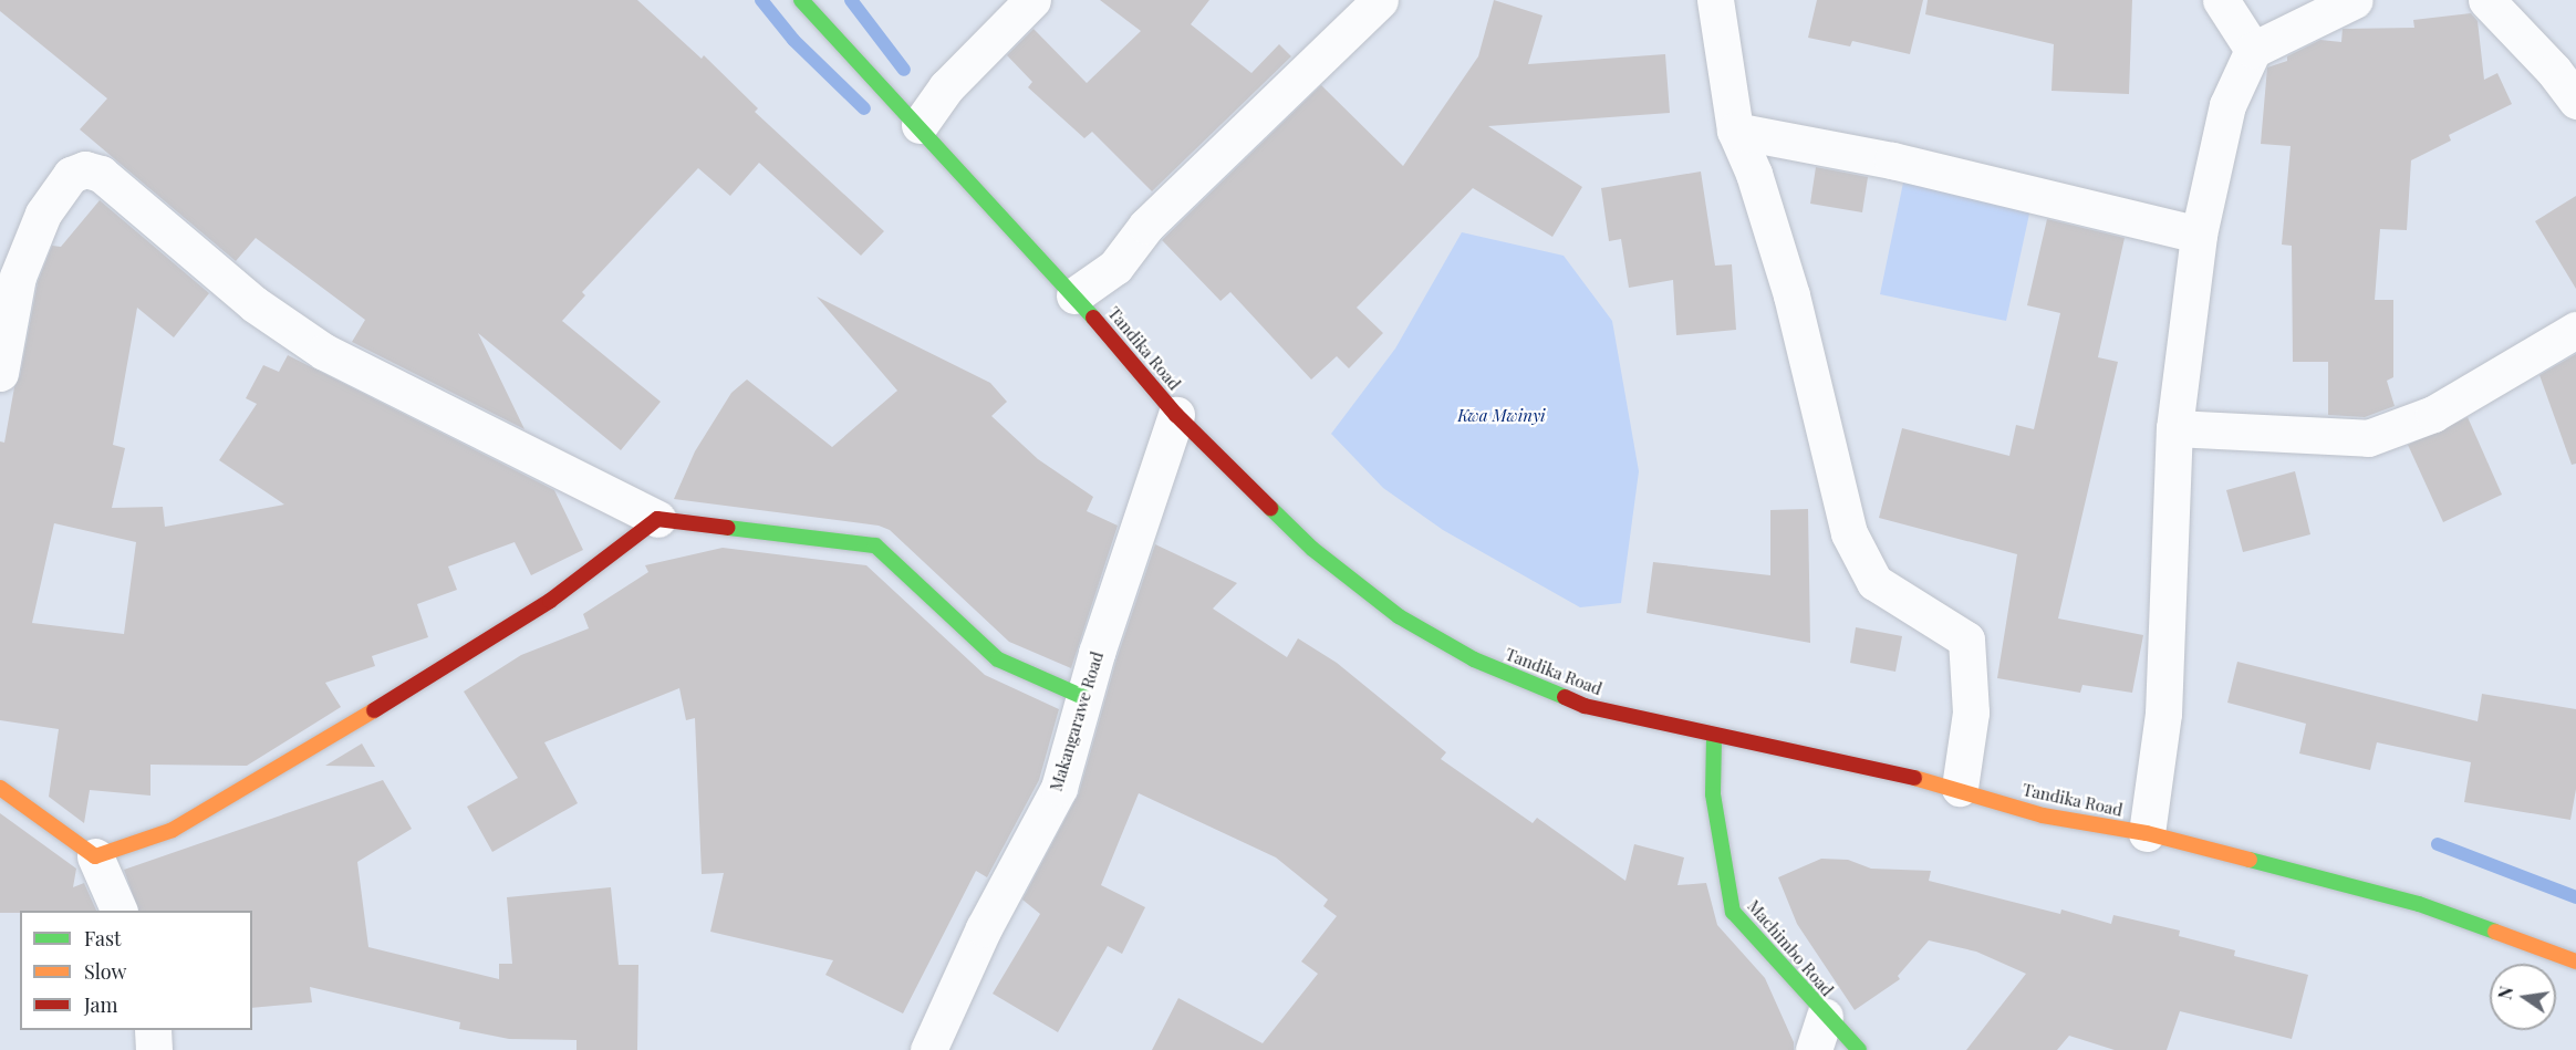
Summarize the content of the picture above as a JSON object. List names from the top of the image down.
{
  "streets": {
    "street": ["Tandika Road", "Makangarawe Road", "Machimbo Road"]
  },
  "crossings": [
    ["Tandika Road", "Makangarawe Road"],
    ["Tandika Road", "Machimbo Road"]
  ],
  "parks": ["Kwa Mwinyi"],
  "legend": ["Fast", "Slow", "Jam"],
  "north": "left"
}
